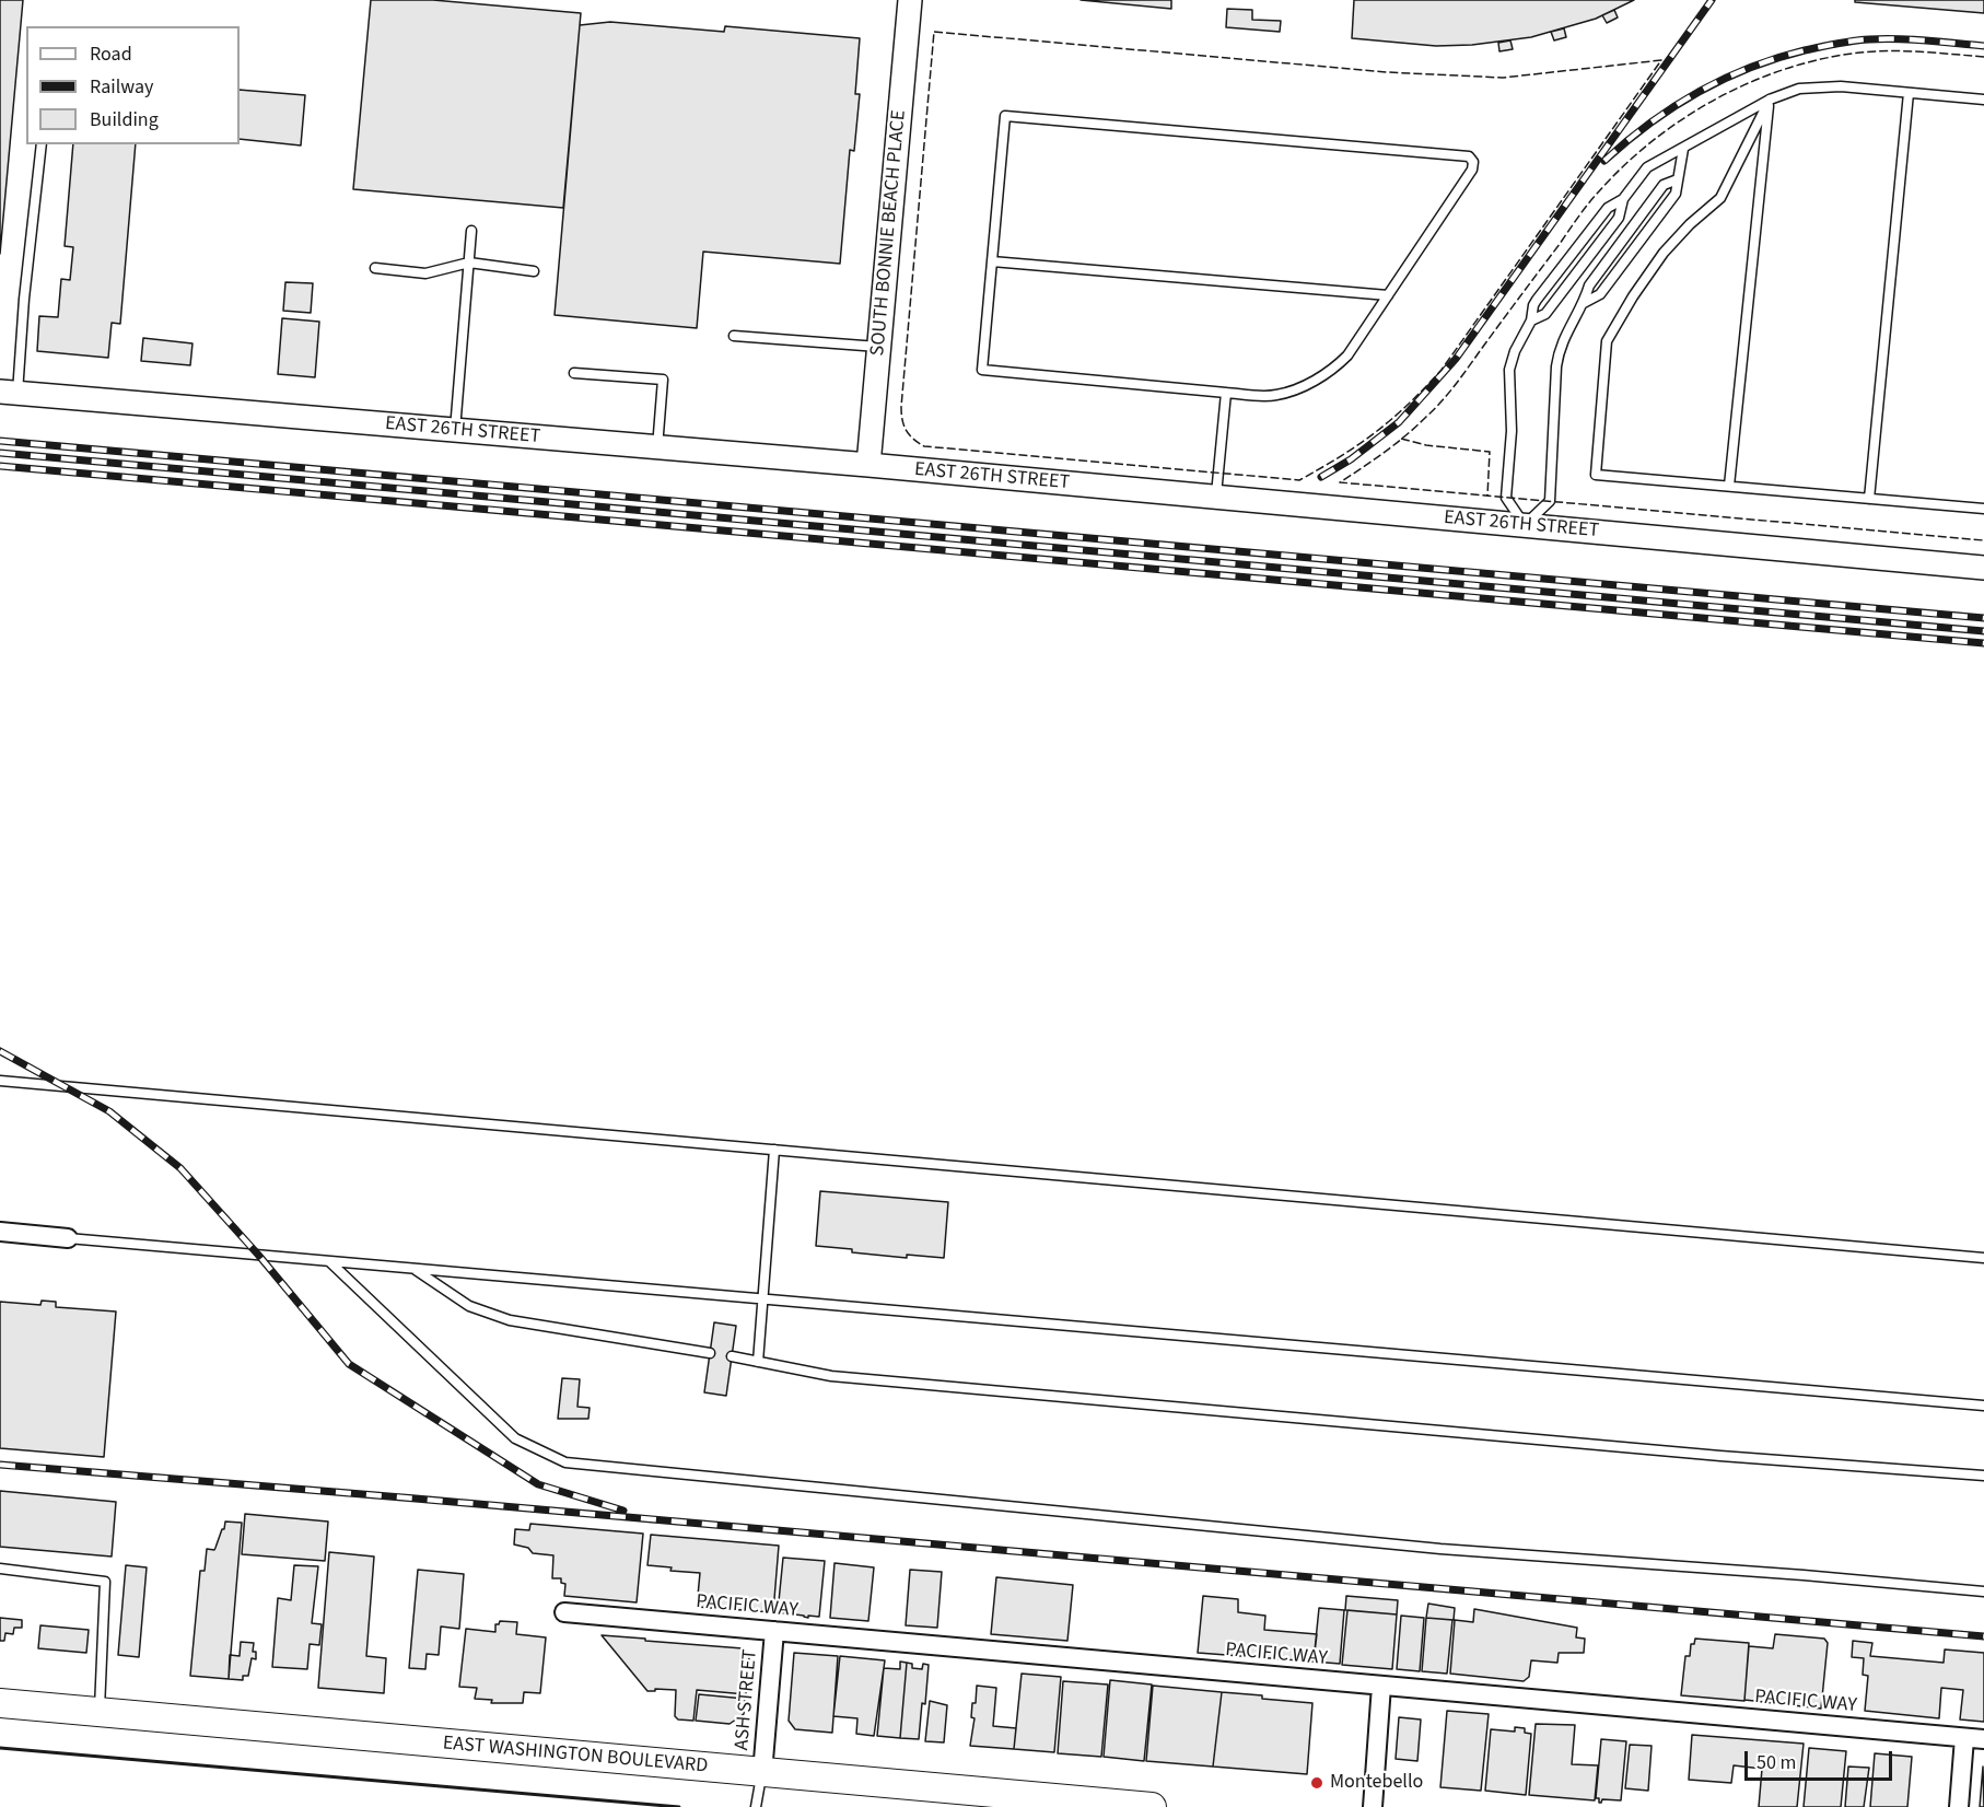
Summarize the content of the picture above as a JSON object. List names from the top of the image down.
{
  "streets": {
    "main road": ["EAST WASHINGTON BOULEVARD"],
    "street": [
      "SOUTH BONNIE BEACH PLACE",
      "EAST 26TH STREET",
      "PACIFIC WAY",
      "ASH STREET"
    ]
  },
  "crossings": [
    ["SOUTH BONNIE BEACH PLACE", "EAST 26TH STREET"],
    ["PACIFIC WAY", "ASH STREET"],
    ["ASH STREET", "EAST WASHINGTON BOULEVARD"]
  ],
  "places": ["Montebello"],
  "legend": ["Road", "Railway", "Building"],
  "scale_bar": "50 m"
}
